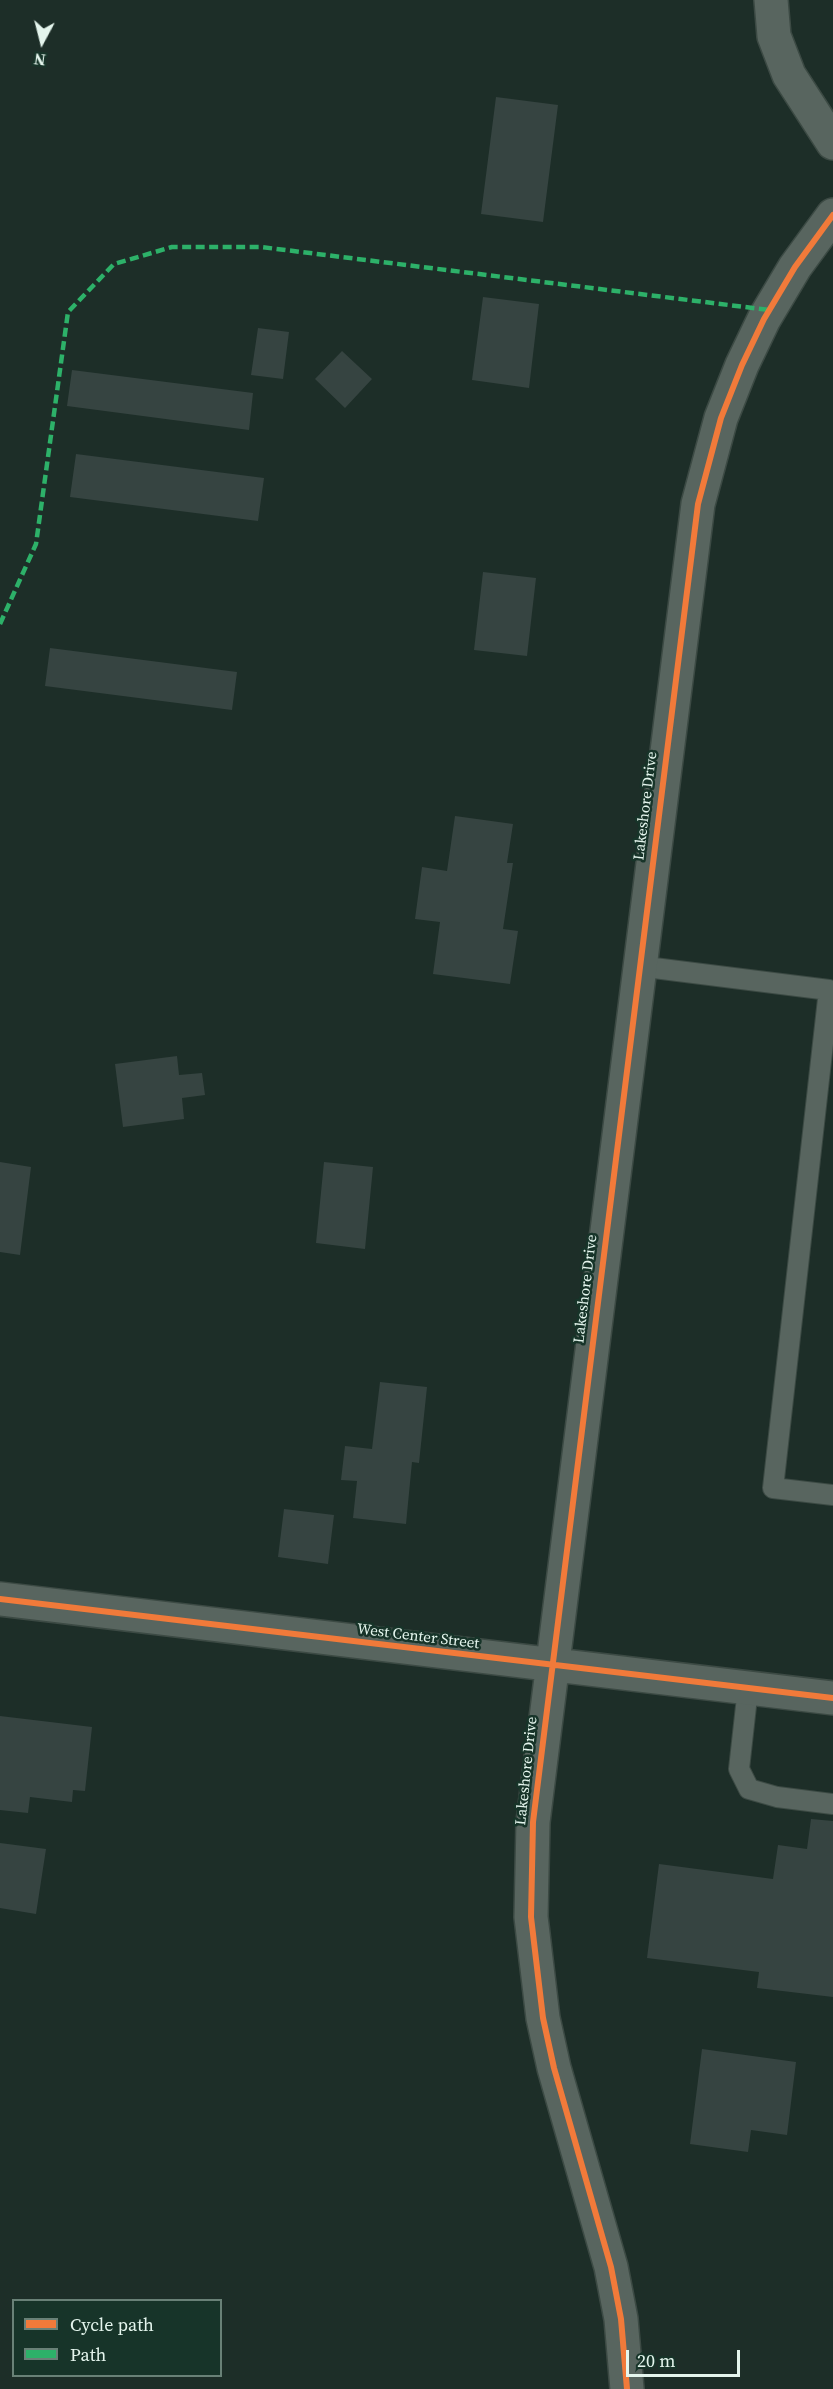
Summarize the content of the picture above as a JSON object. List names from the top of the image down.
{
  "streets": {
    "street": ["Lakeshore Drive", "West Center Street"]
  },
  "crossings": [
    ["Lakeshore Drive", "West Center Street"]
  ],
  "legend": ["Cycle path", "Path"],
  "scale_bar": "20 m",
  "north": "bottom"
}
